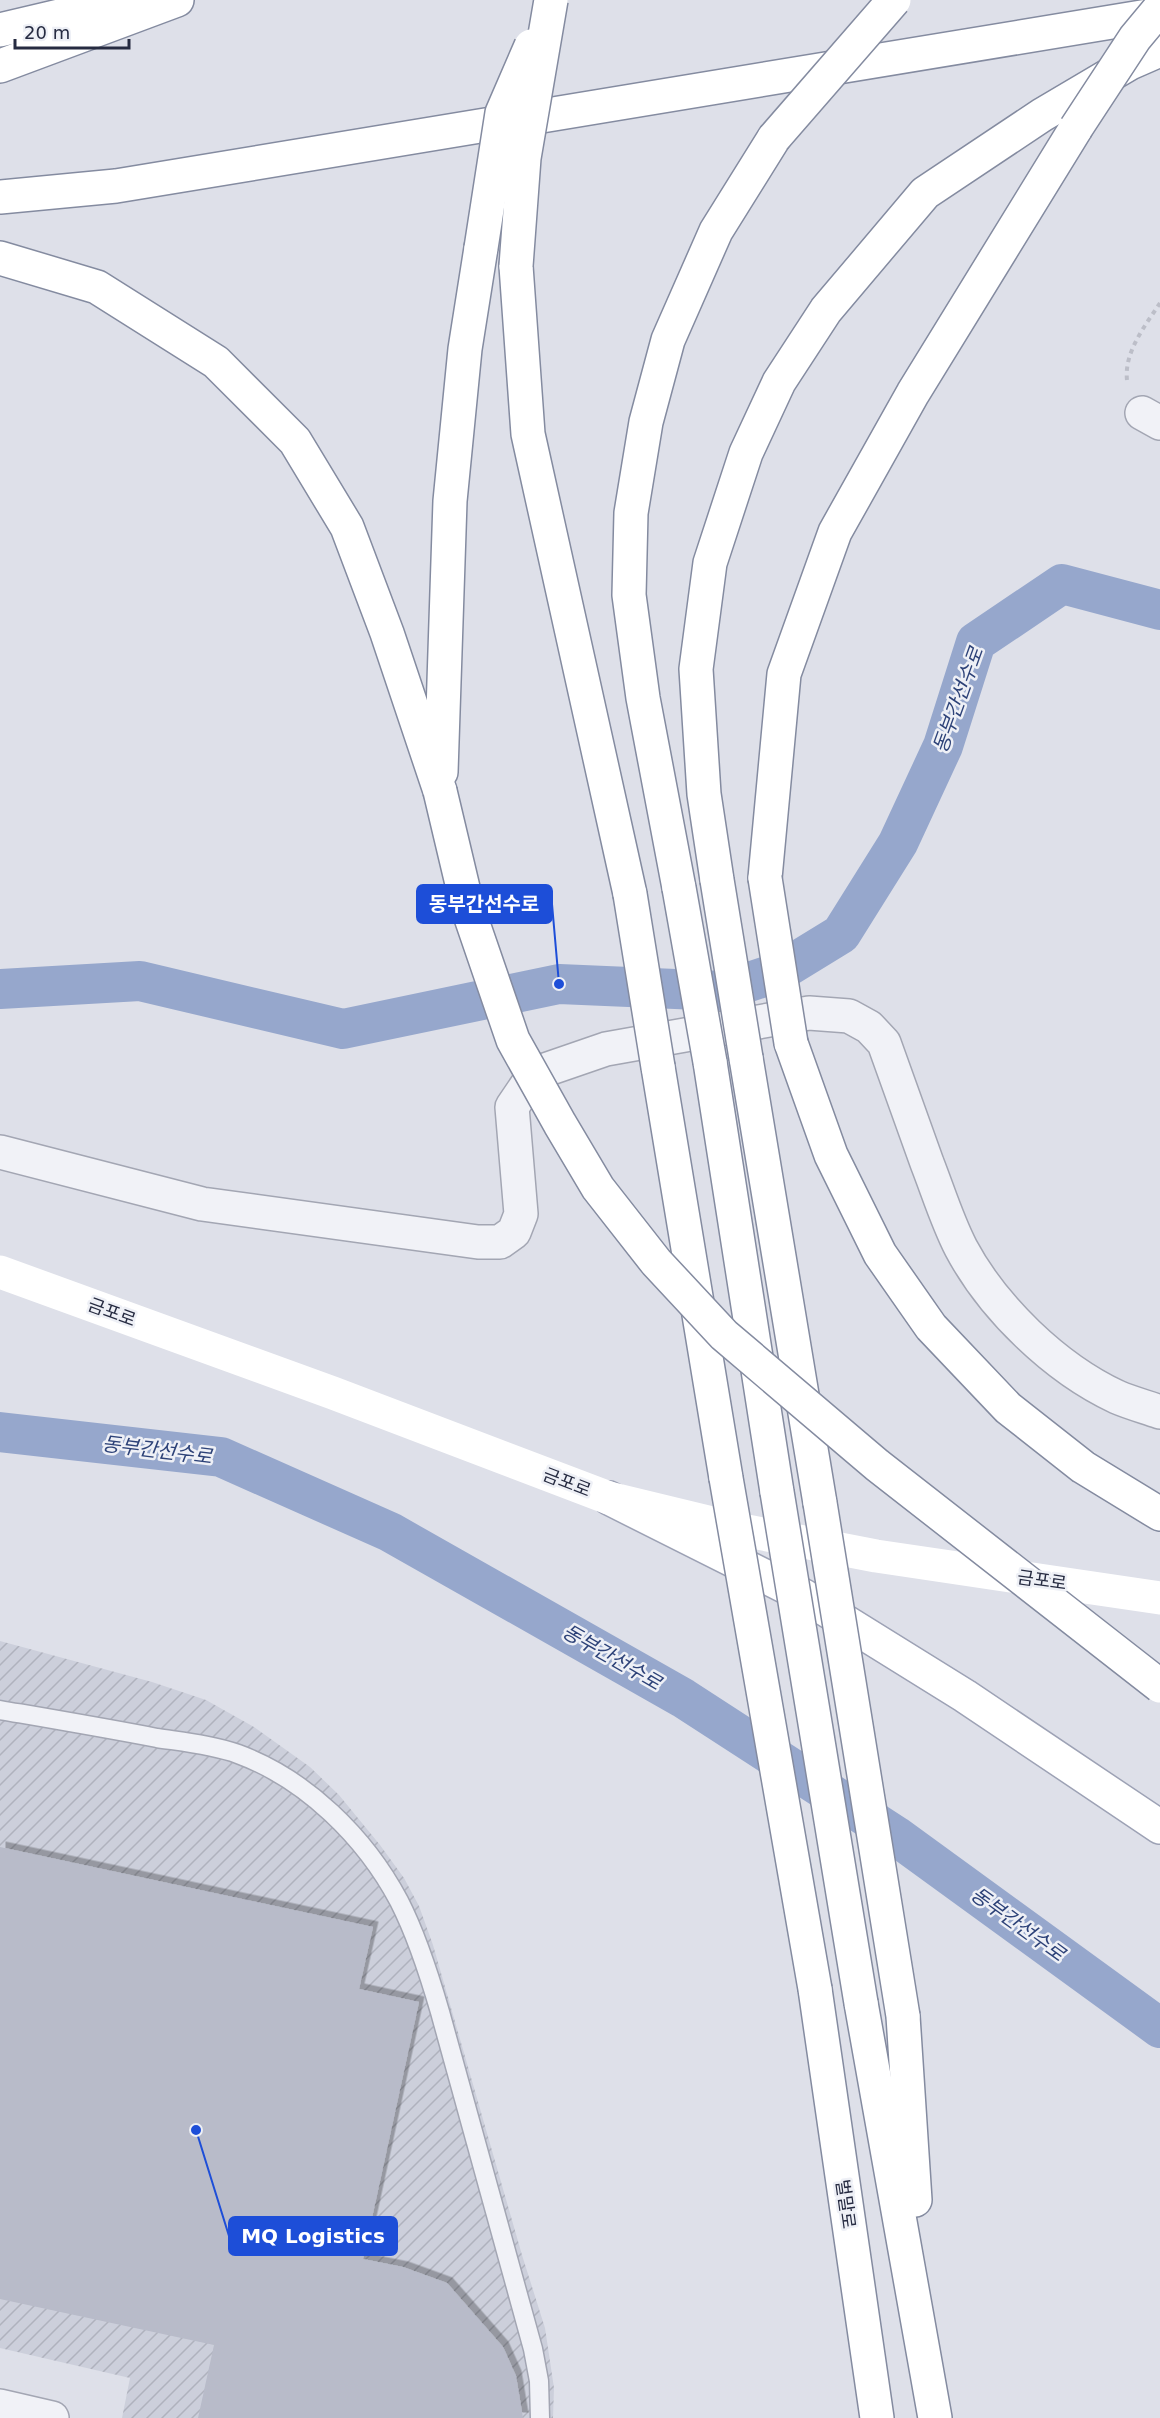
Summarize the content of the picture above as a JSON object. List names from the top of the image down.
{
  "streets": {
    "main road": ["금포로", "벌말로"]
  },
  "water": ["동부간선수로"],
  "places": ["동부간선수로", "MQ Logistics"],
  "scale_bar": "20 m"
}
